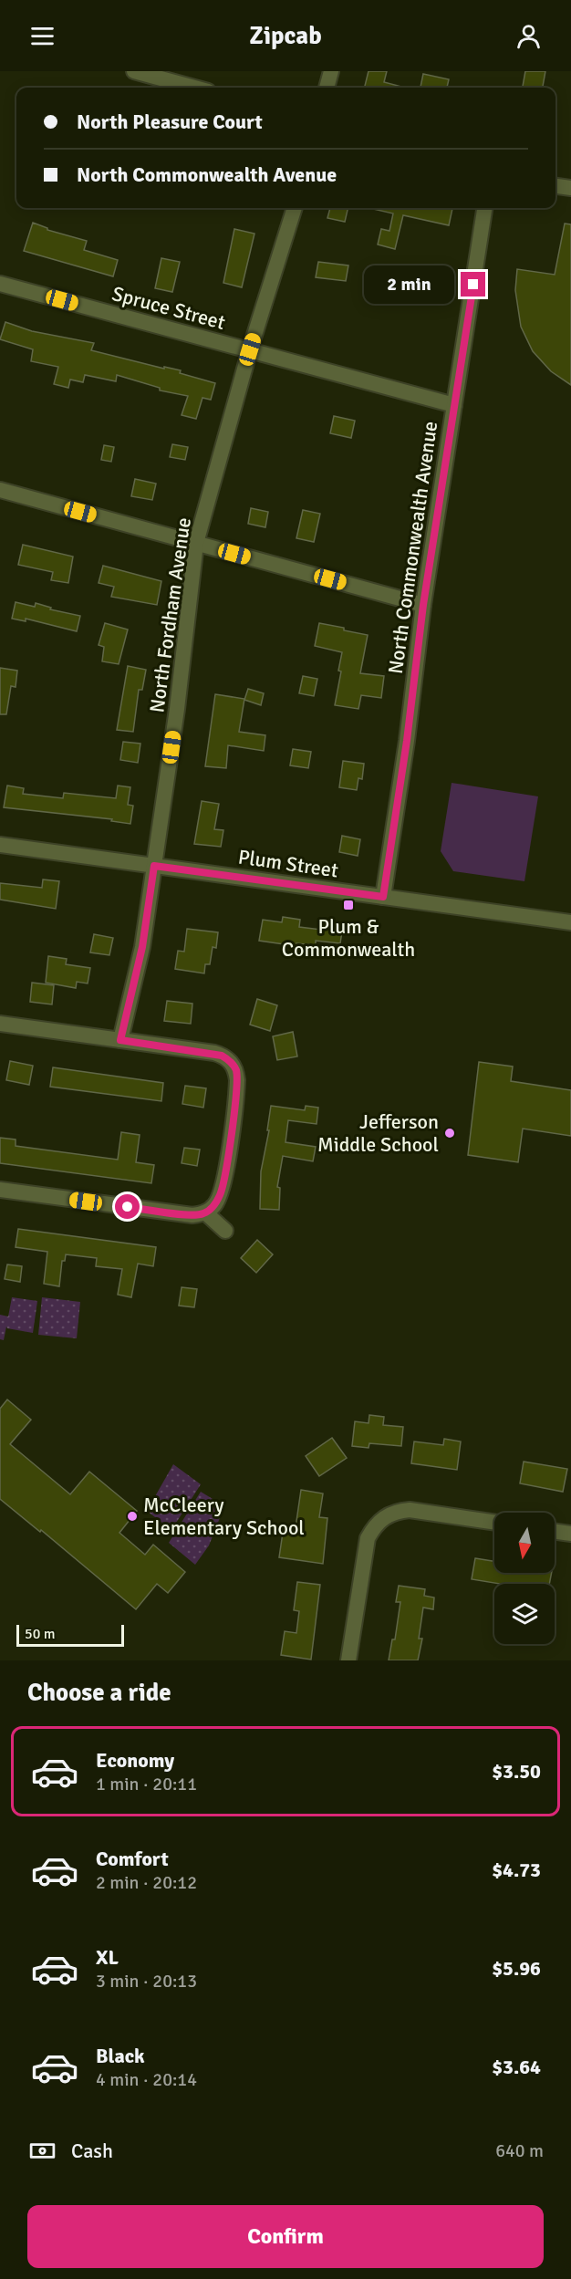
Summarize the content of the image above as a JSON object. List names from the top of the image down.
{
  "streets": {
    "street": [
      "Spruce Street",
      "North Commonwealth Avenue",
      "North Fordham Avenue",
      "Plum Street"
    ]
  },
  "crossings": [
    ["Spruce Street", "North Commonwealth Avenue"],
    ["Spruce Street", "North Fordham Avenue"],
    ["North Commonwealth Avenue", "Plum Street"],
    ["North Fordham Avenue", "Plum Street"]
  ],
  "places": {
    "transit": ["Plum & Commonwealth"],
    "other": ["Jefferson Middle School", "McCleery Elementary School"]
  },
  "scale_bar": "50 m",
  "north": "bottom",
  "page": {
    "header": "Zipcab",
    "banner": ["North Pleasure Court", "North Commonwealth Avenue"],
    "bubble": "2 min",
    "scale": "50 m",
    "heading": "Choose a ride",
    "list": [
      {
        "name": "Economy",
        "note": "1 min · 20:11",
        "value": "$3.50"
      },
      {
        "name": "Comfort",
        "note": "2 min · 20:12",
        "value": "$4.73"
      },
      {
        "name": "XL",
        "note": "3 min · 20:13",
        "value": "$5.96"
      },
      {
        "name": "Black",
        "note": "4 min · 20:14",
        "value": "$3.64"
      }
    ],
    "pay": ["Cash", "640 m"],
    "buttons": "Confirm"
  }
}
